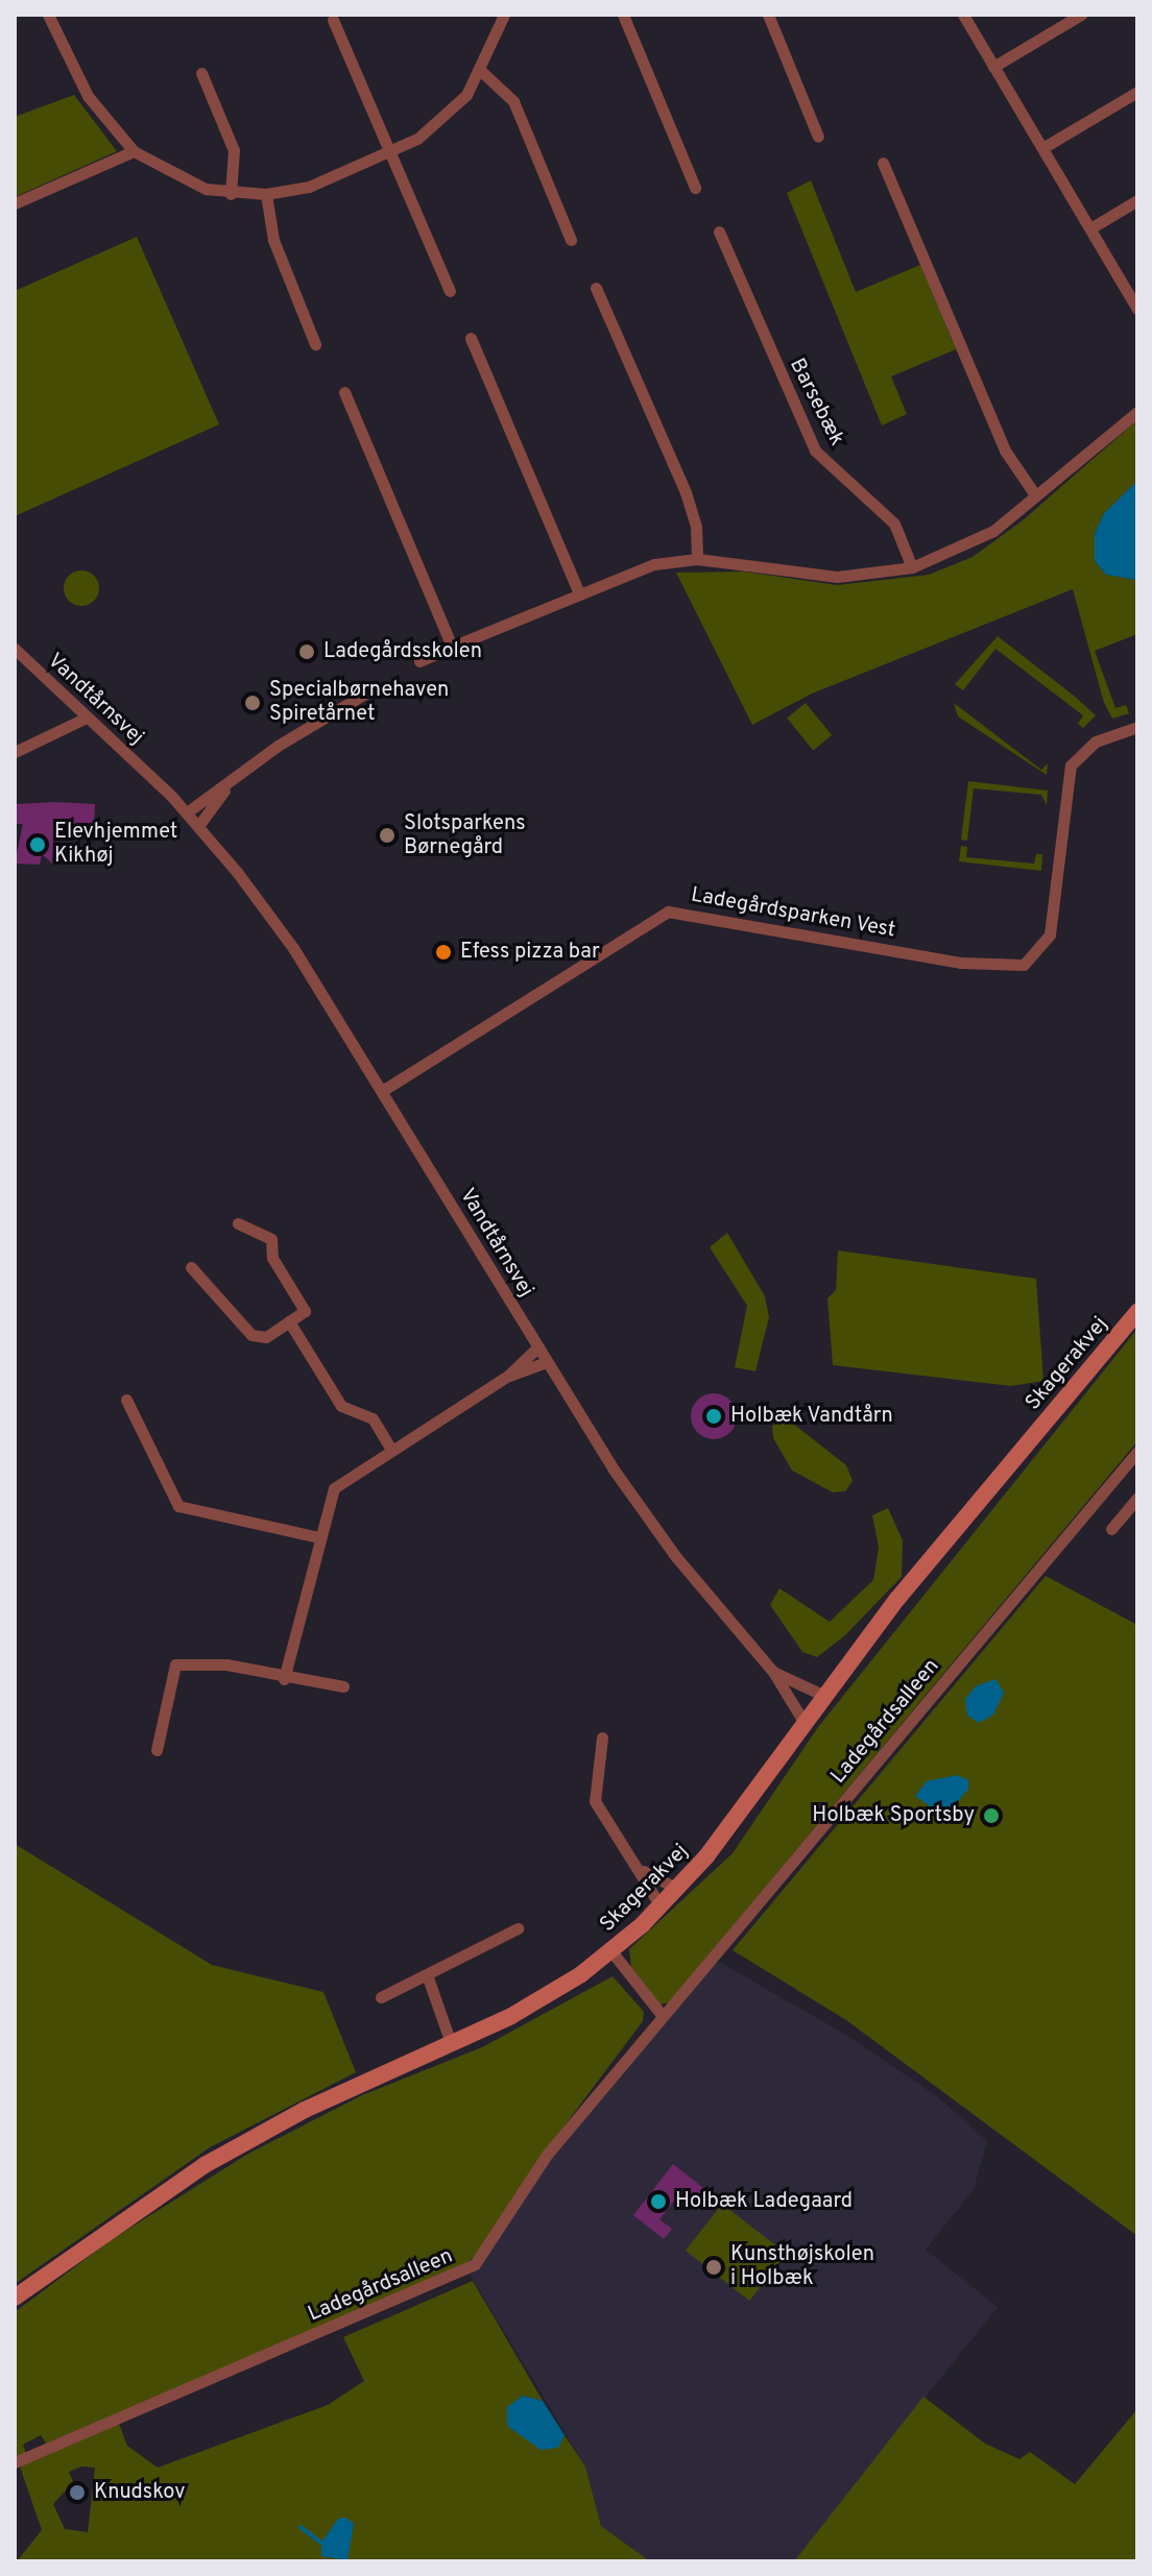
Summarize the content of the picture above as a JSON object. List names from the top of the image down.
{
  "streets": {
    "street": [
      "Barsebæk",
      "Vandtårnsvej",
      "Ladegårdsparken Vest",
      "Skagerakvej",
      "Ladegårdsalleen"
    ]
  },
  "crossings": [
    ["Vandtårnsvej", "Ladegårdsparken Vest"],
    ["Vandtårnsvej", "Skagerakvej"]
  ],
  "places": [
    "Ladegårdsskolen",
    "Specialbørnehaven Spiretårnet",
    "Slotsparkens Børnegård",
    "Elevhjemmet Kikhøj",
    "Efess pizza bar",
    "Holbæk Vandtårn",
    "Holbæk Sportsby",
    "Holbæk Ladegaard",
    "Kunsthøjskolen i Holbæk",
    "Knudskov"
  ]
}
